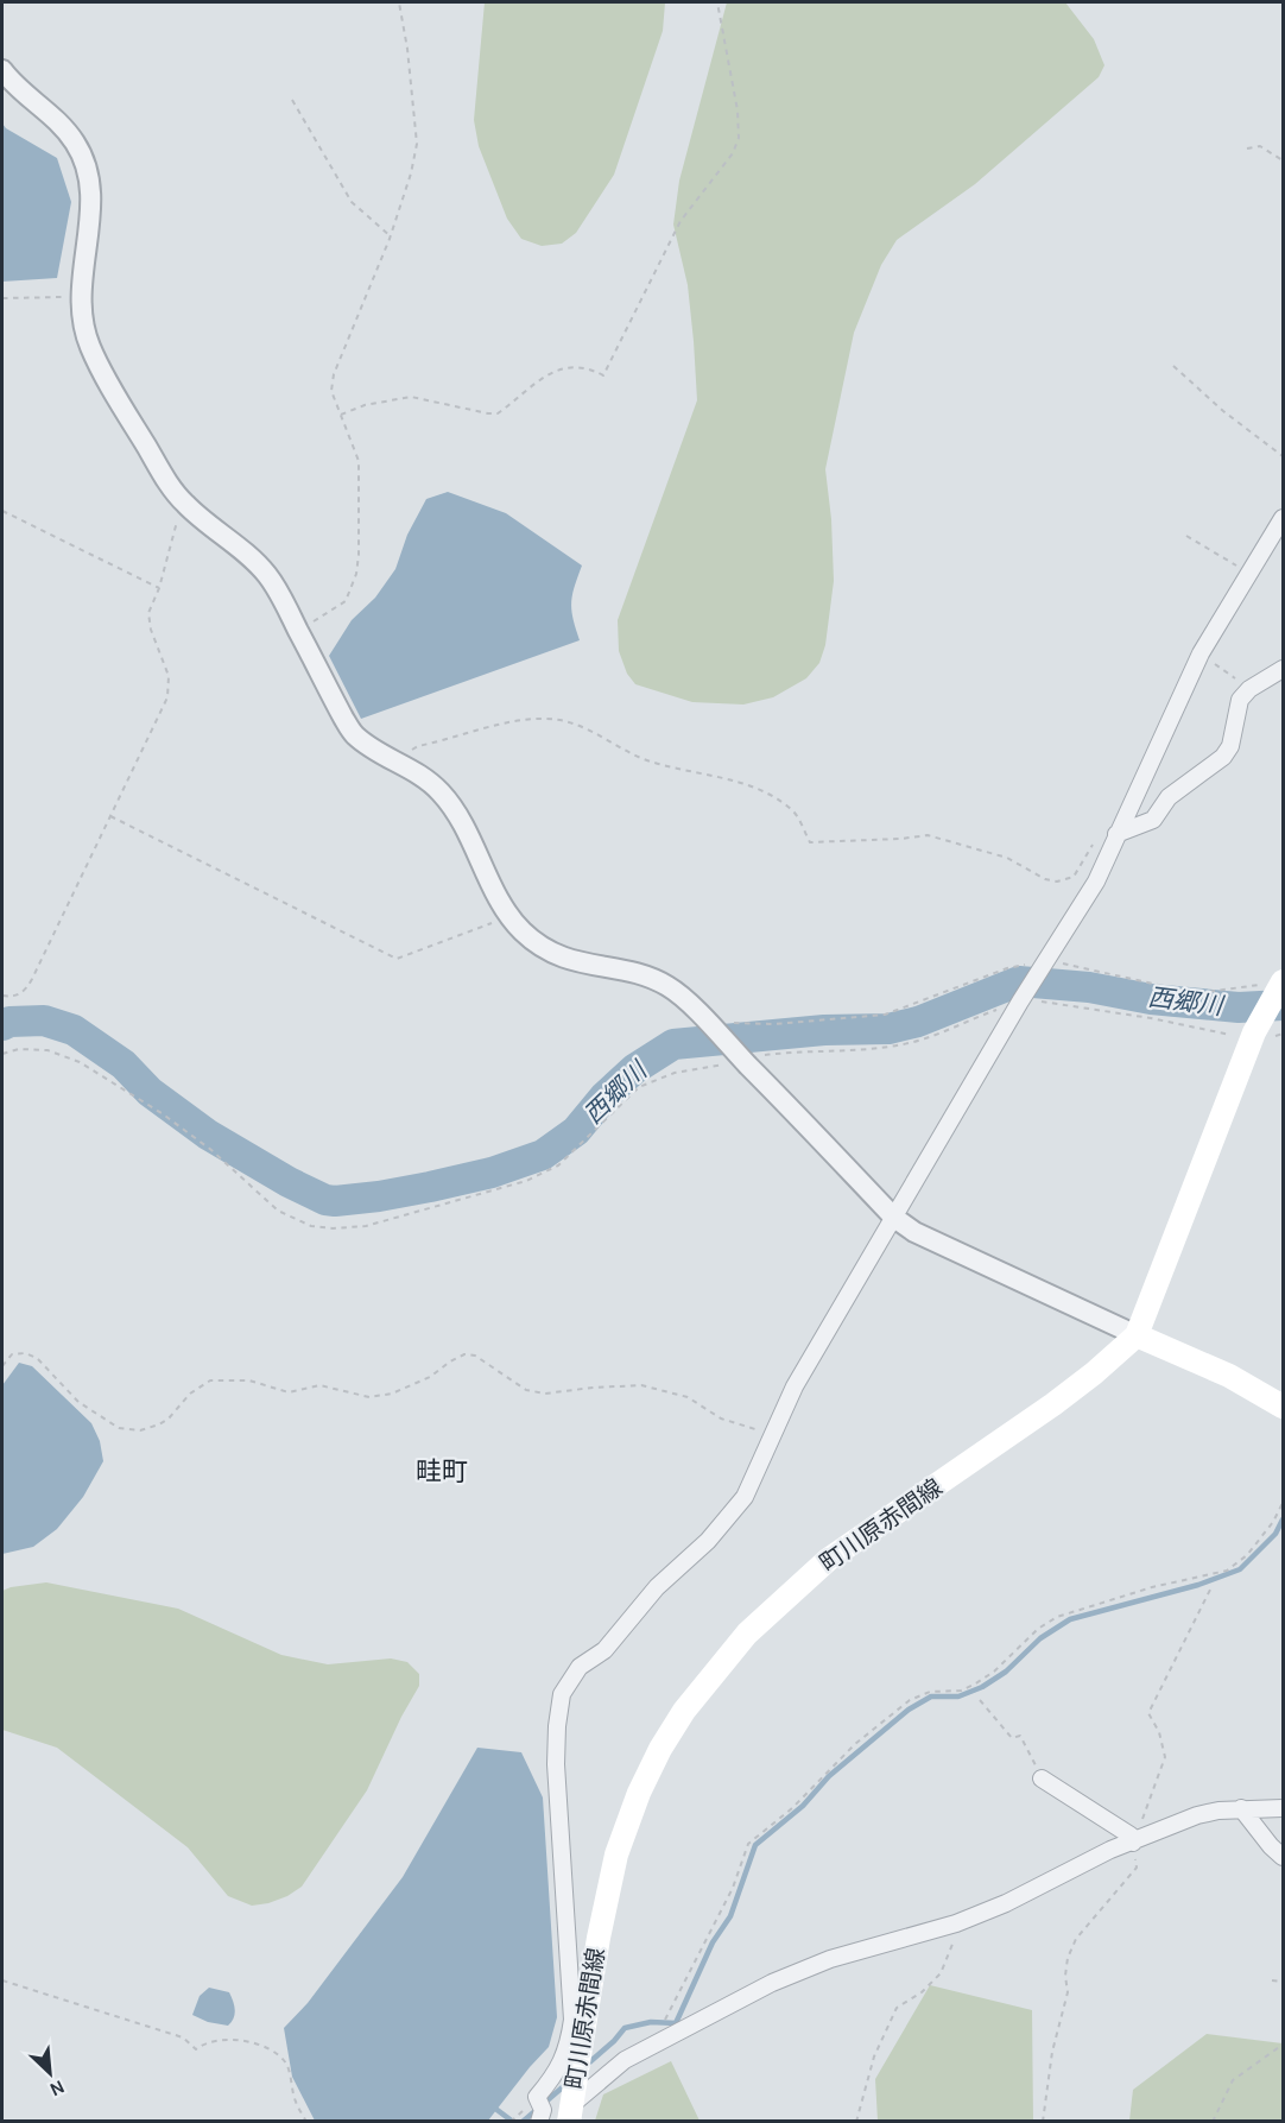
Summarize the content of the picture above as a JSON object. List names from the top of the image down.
{
  "streets": {
    "main road": ["町川原赤間線"]
  },
  "districts": ["畦町"],
  "water": ["西郷川"],
  "north": "bottom right"
}
